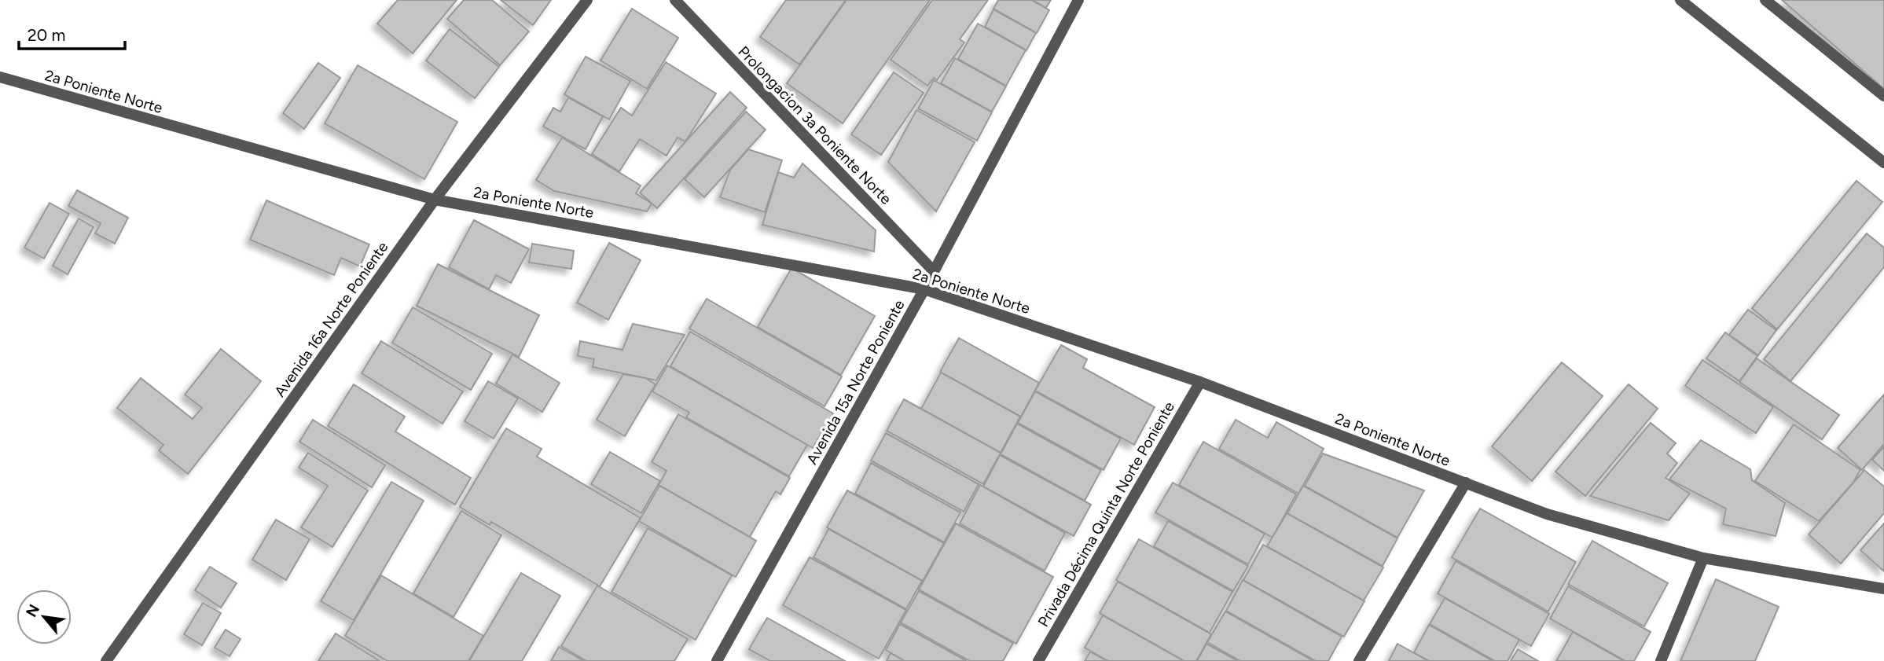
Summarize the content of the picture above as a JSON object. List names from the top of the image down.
{
  "streets": {
    "street": [
      "2a Poniente Norte",
      "Prolongacion 3a Poniente Norte",
      "Avenida 16a Norte Poniente",
      "Avenida 15a Norte Poniente",
      "Privada Décima Quinta Norte Poniente"
    ]
  },
  "crossings": [
    ["2a Poniente Norte", "Avenida 16a Norte Poniente"],
    ["2a Poniente Norte", "Avenida 15a Norte Poniente"],
    ["2a Poniente Norte", "Privada Décima Quinta Norte Poniente"],
    ["Prolongacion 3a Poniente Norte", "Avenida 15a Norte Poniente"]
  ],
  "scale_bar": "20 m",
  "north": "top left"
}
